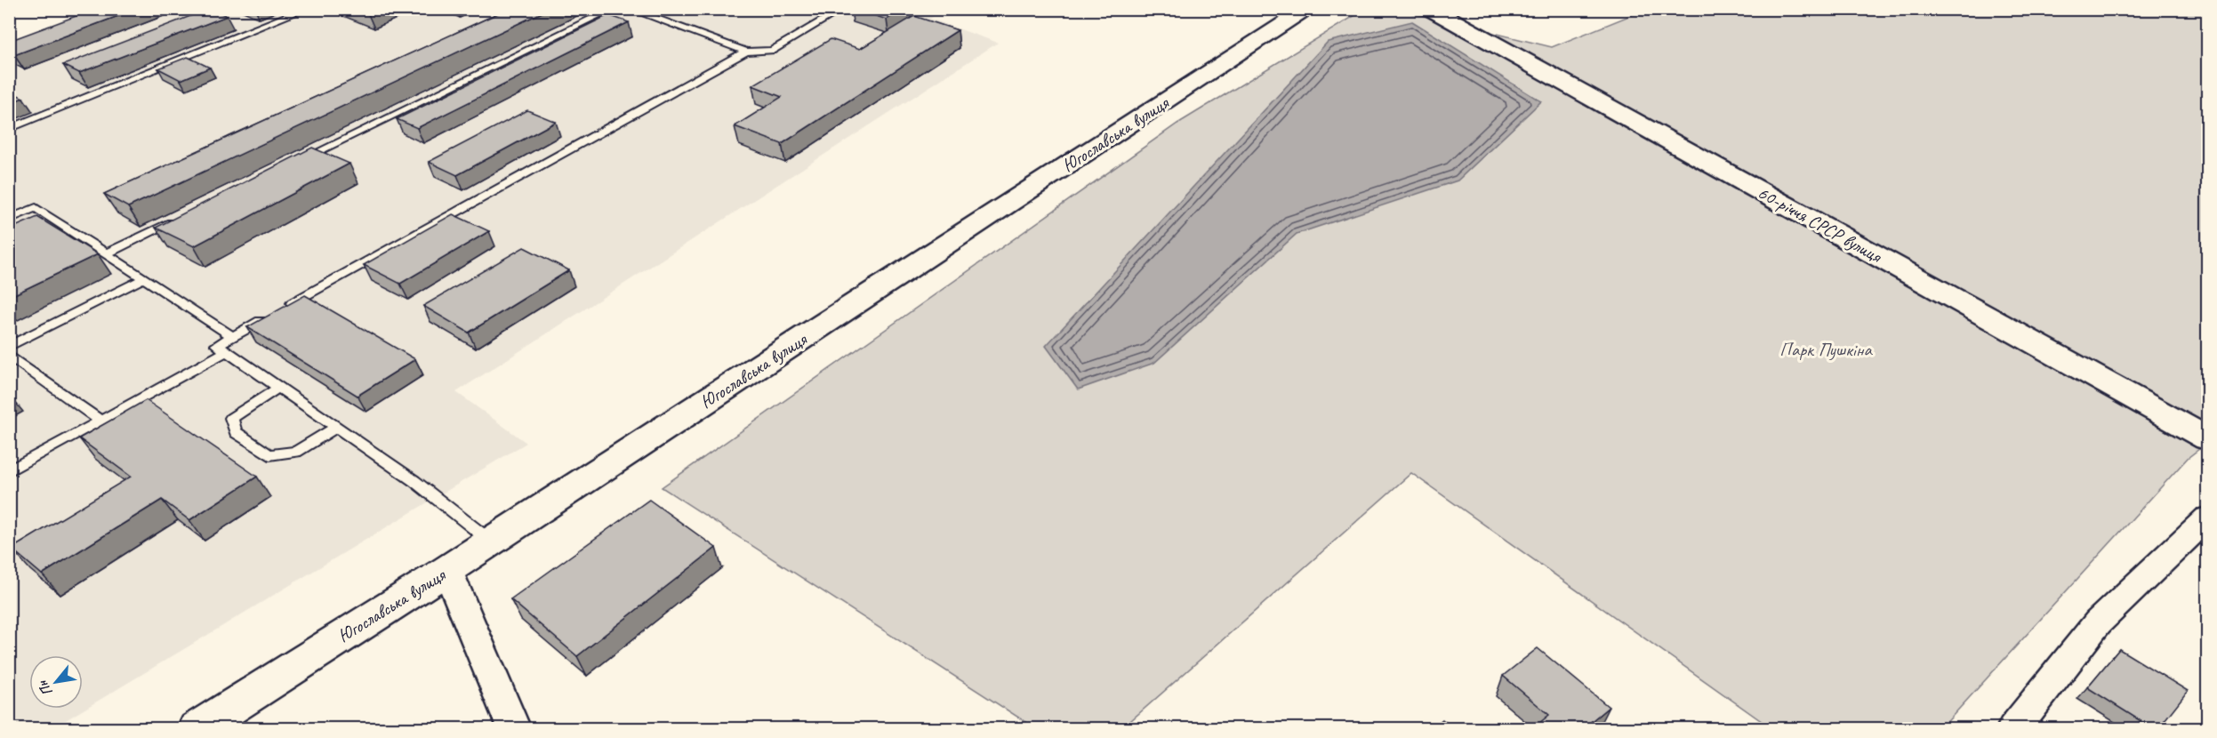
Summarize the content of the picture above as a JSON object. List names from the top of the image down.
{
  "streets": {
    "street": ["Югославська вулиця", "60-річчя СРСР вулиця"]
  },
  "parks": ["Парк Пушкіна"],
  "north": "bottom left"
}
